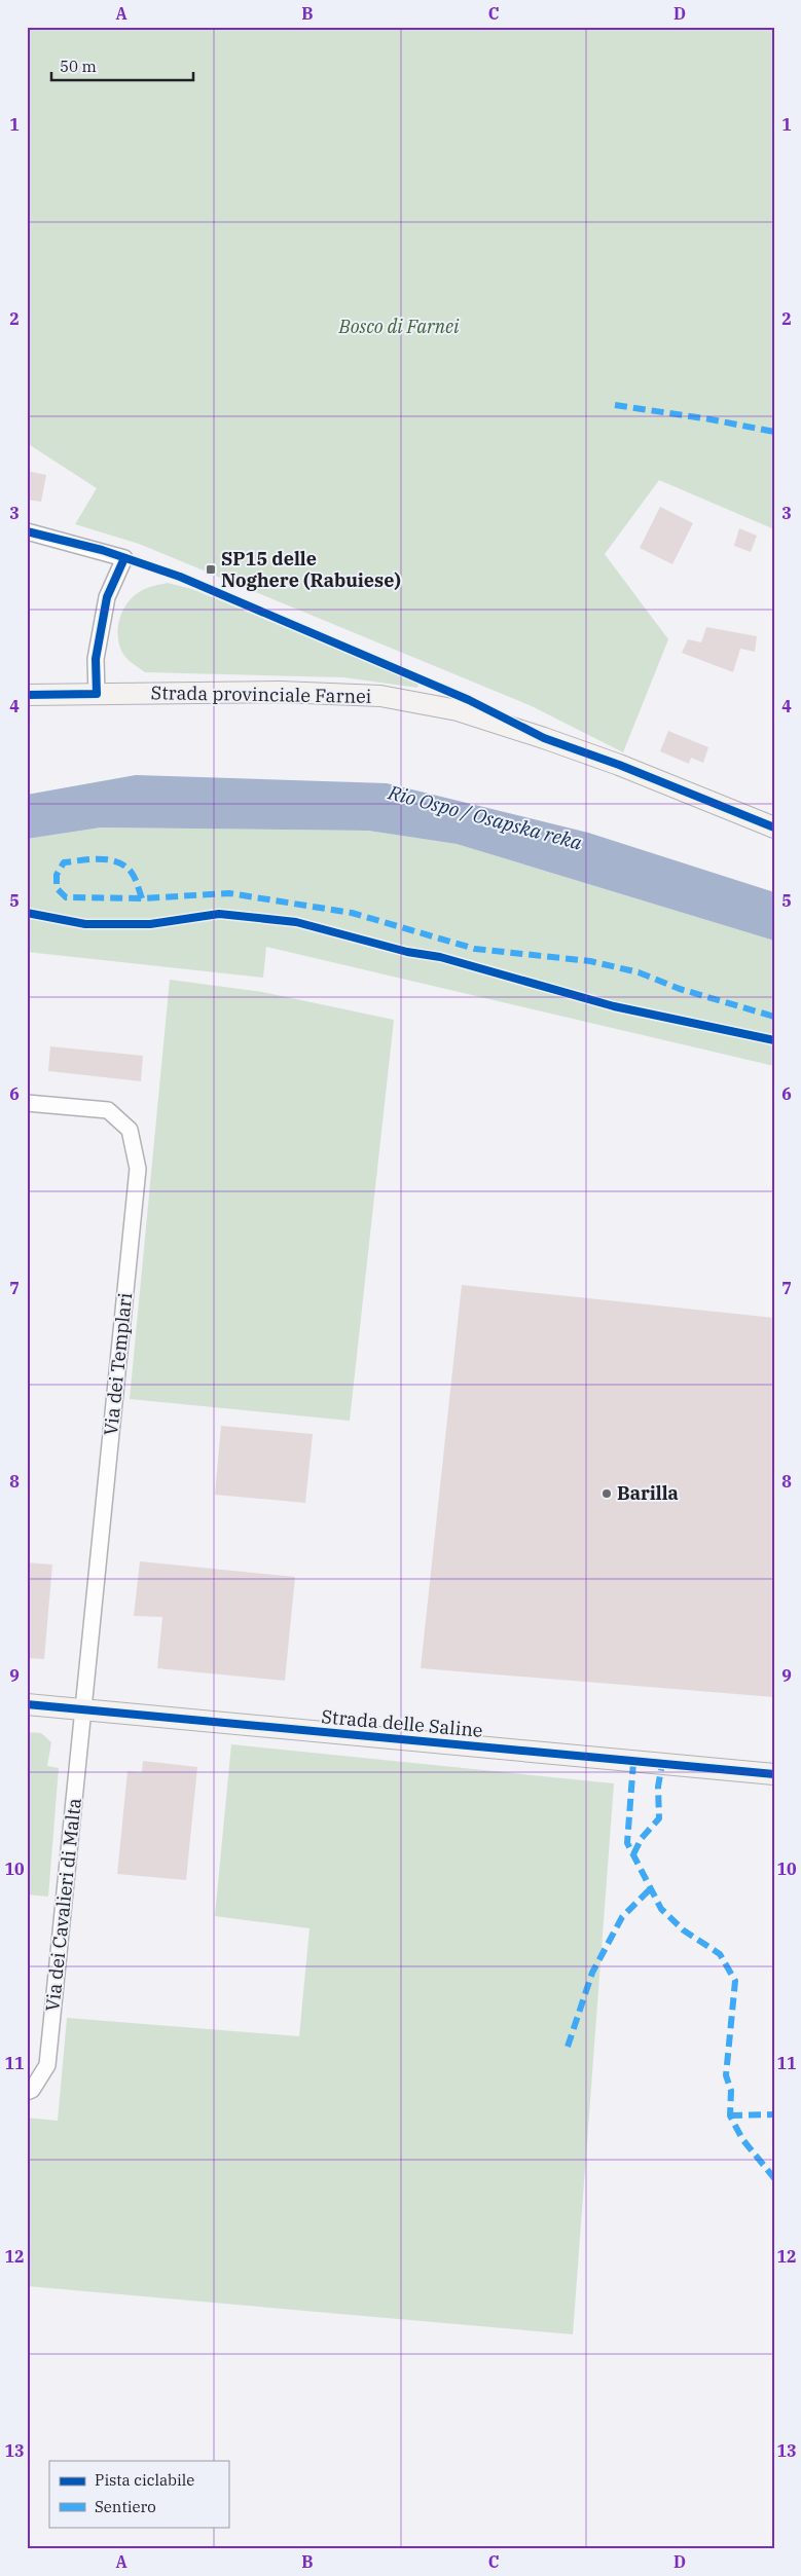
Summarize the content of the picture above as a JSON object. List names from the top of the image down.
{
  "streets": {
    "main road": ["Strada provinciale Farnei", "Strada delle Saline"],
    "street": ["Via dei Templari", "Via dei Cavalieri di Malta"]
  },
  "crossings": [
    ["Via dei Templari", "Strada delle Saline"],
    ["Via dei Templari", "Via dei Cavalieri di Malta"],
    ["Strada delle Saline", "Via dei Cavalieri di Malta"]
  ],
  "water": ["Rio Ospo / Osapska reka"],
  "parks": ["Bosco di Farnei"],
  "places": {
    "transit": ["SP15 delle Noghere (Rabuiese)"],
    "other": ["Barilla"]
  },
  "legend": ["Pista ciclabile", "Sentiero"],
  "scale_bar": "50 m",
  "grid": {
    "columns": [
      "A",
      "B",
      "C",
      "D"
    ],
    "rows": [
      "1",
      "2",
      "3",
      "4",
      "5",
      "6",
      "7",
      "8",
      "9",
      "10",
      "11",
      "12",
      "13"
    ]
  }
}
